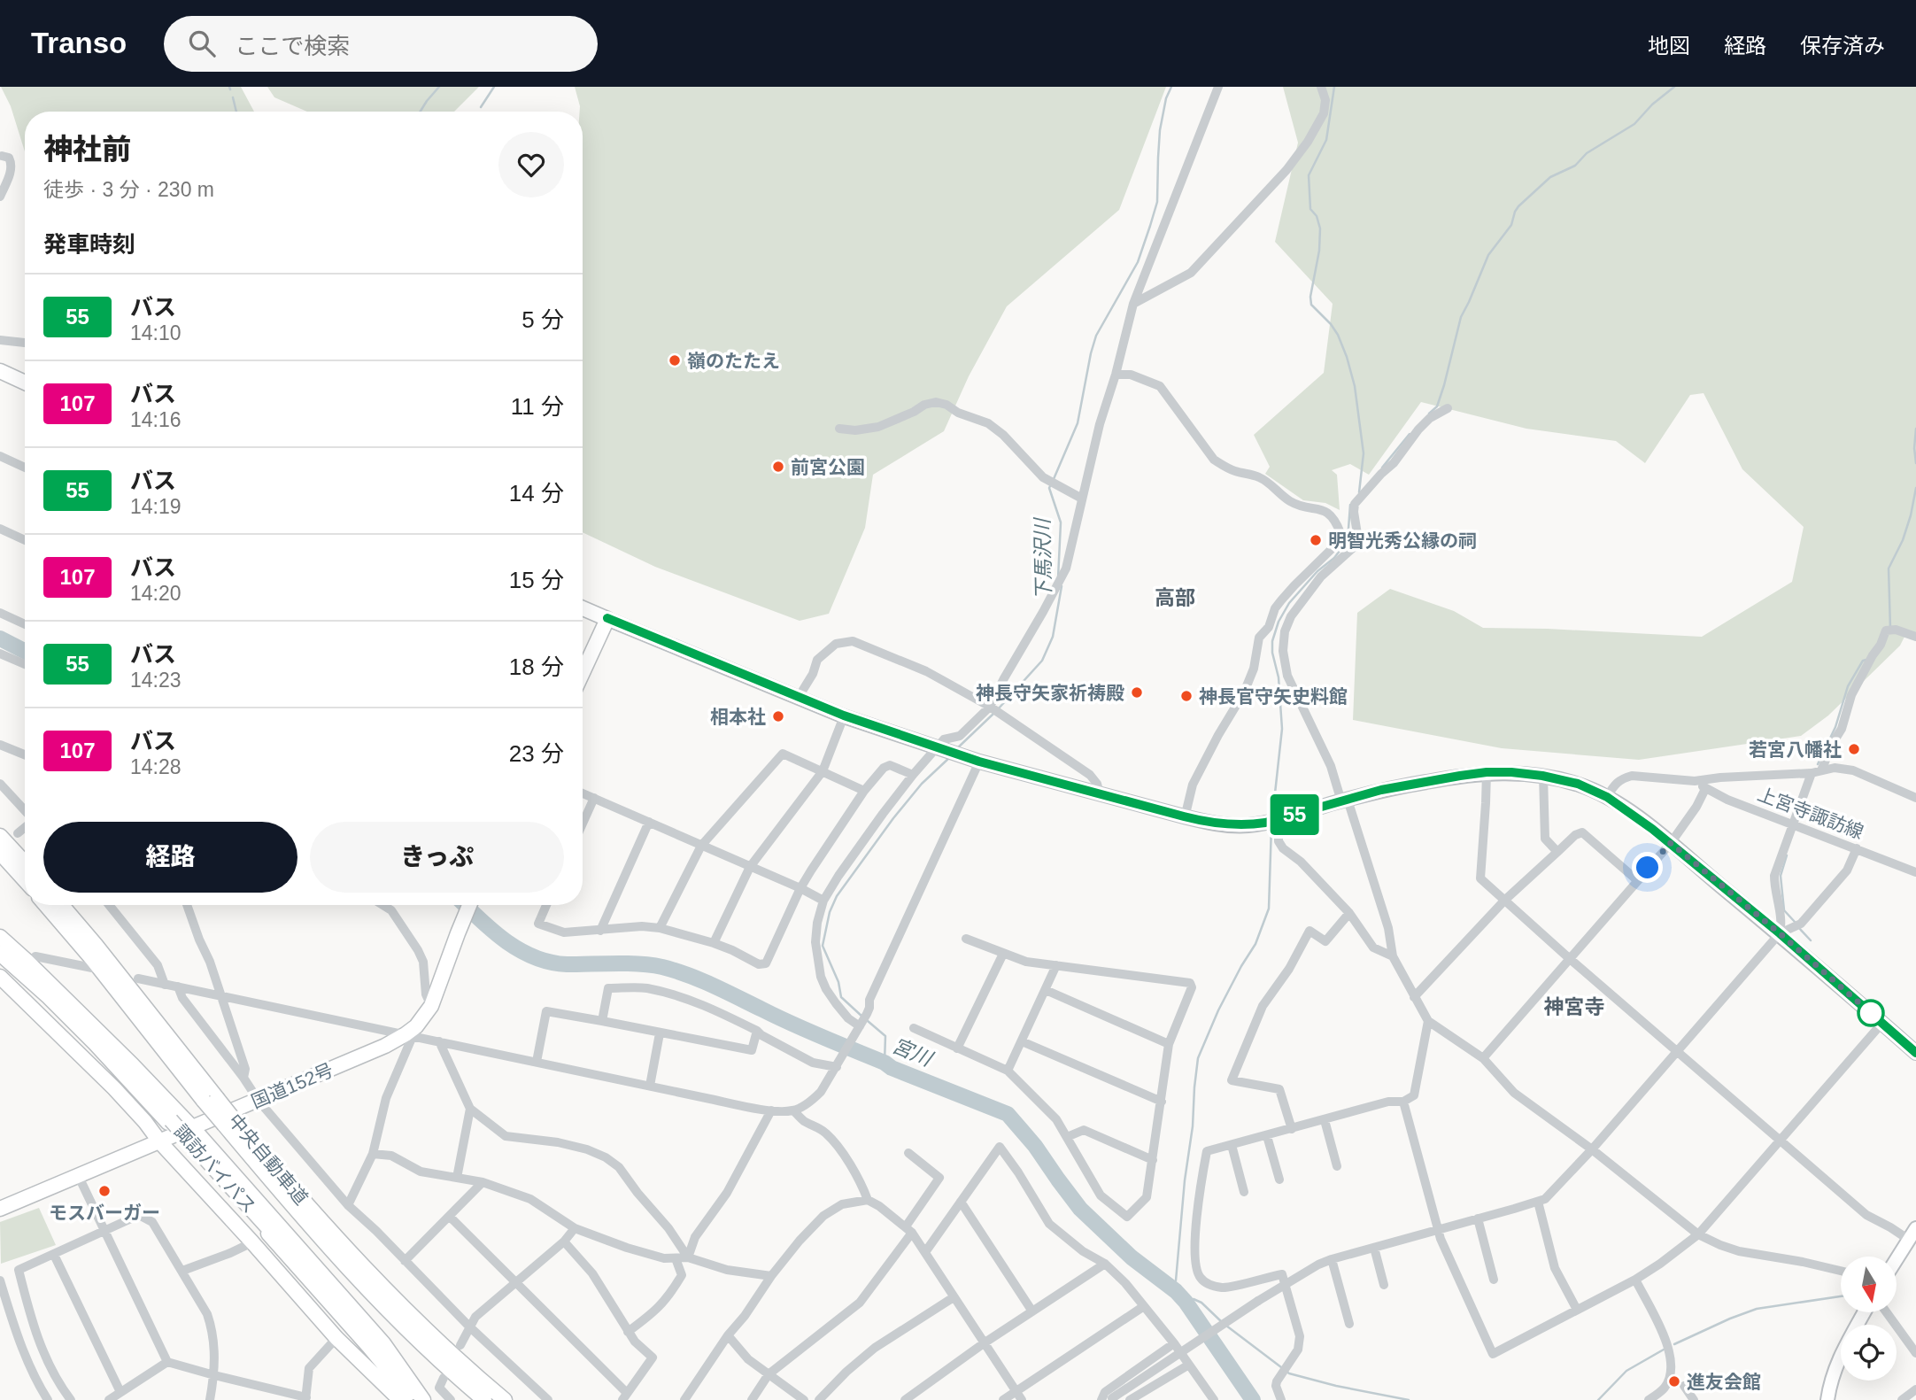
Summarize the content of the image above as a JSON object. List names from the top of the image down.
{
  "streets": {
    "highway": ["国道152号", "中央自動車道", "諏訪バイパス"],
    "street": ["上宮寺諏訪線"]
  },
  "districts": ["高部", "神宮寺"],
  "water": ["下馬沢川", "宮川"],
  "places": [
    "嶺のたたえ",
    "前宮公園",
    "明智光秀公縁の祠",
    "神長守矢家祈祷殿",
    "神長官守矢史料館",
    "相本社",
    "若宮八幡社",
    "モスバーガー",
    "進友会館"
  ],
  "lines": ["bus line 55"],
  "north": "bottom",
  "page": {
    "header": "Transo",
    "search": "ここで検索",
    "nav": ["地図", "経路", "保存済み"],
    "on_map": "55",
    "heading": [
      ["神社前", "徒歩 · 3 分 · 230 m"],
      "発車時刻"
    ],
    "list": [
      {
        "mark": "55",
        "name": "バス",
        "note": "14:10",
        "value": "5 分"
      },
      {
        "mark": "107",
        "name": "バス",
        "note": "14:16",
        "value": "11 分"
      },
      {
        "mark": "55",
        "name": "バス",
        "note": "14:19",
        "value": "14 分"
      },
      {
        "mark": "107",
        "name": "バス",
        "note": "14:20",
        "value": "15 分"
      },
      {
        "mark": "55",
        "name": "バス",
        "note": "14:23",
        "value": "18 分"
      },
      {
        "mark": "107",
        "name": "バス",
        "note": "14:28",
        "value": "23 分"
      }
    ],
    "buttons": ["経路", "きっぷ"]
  }
}
